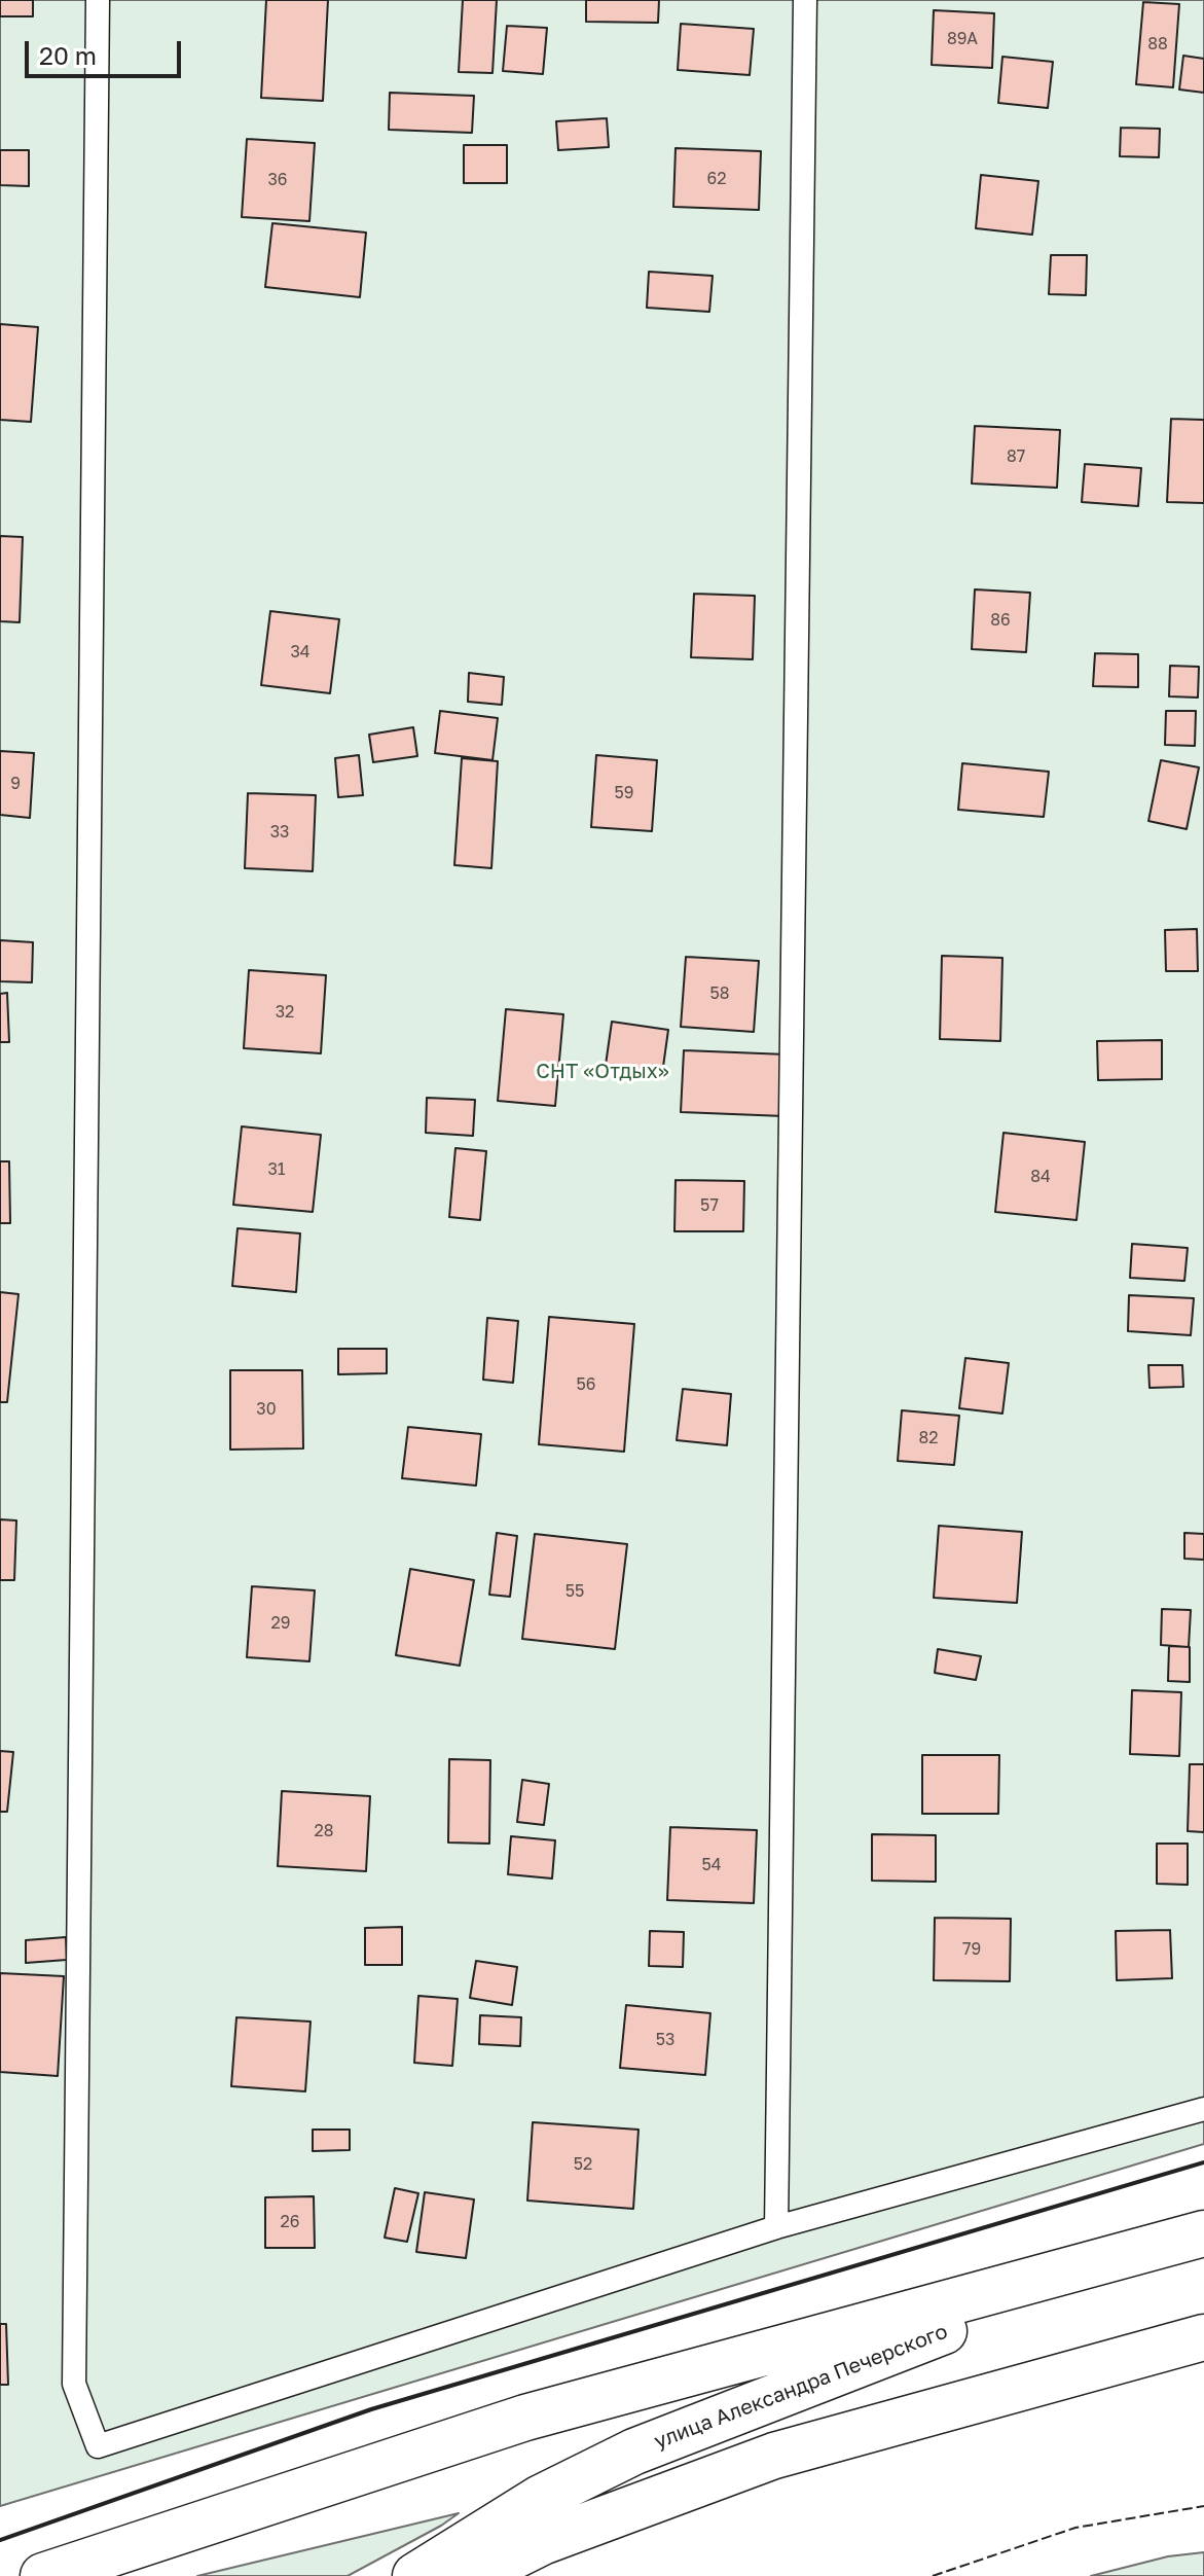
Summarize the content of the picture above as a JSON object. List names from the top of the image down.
{
  "streets": {
    "main road": ["улица Александра Печерского"]
  },
  "parks": ["СНТ «Отдых»"],
  "house_numbers": [
    "89А",
    "88",
    "62",
    "36",
    "87",
    "86",
    "34",
    "9",
    "59",
    "33",
    "58",
    "32",
    "31",
    "84",
    "57",
    "56",
    "30",
    "82",
    "55",
    "29",
    "28",
    "54",
    "79",
    "53",
    "52",
    "26"
  ],
  "scale_bar": "20 m"
}
